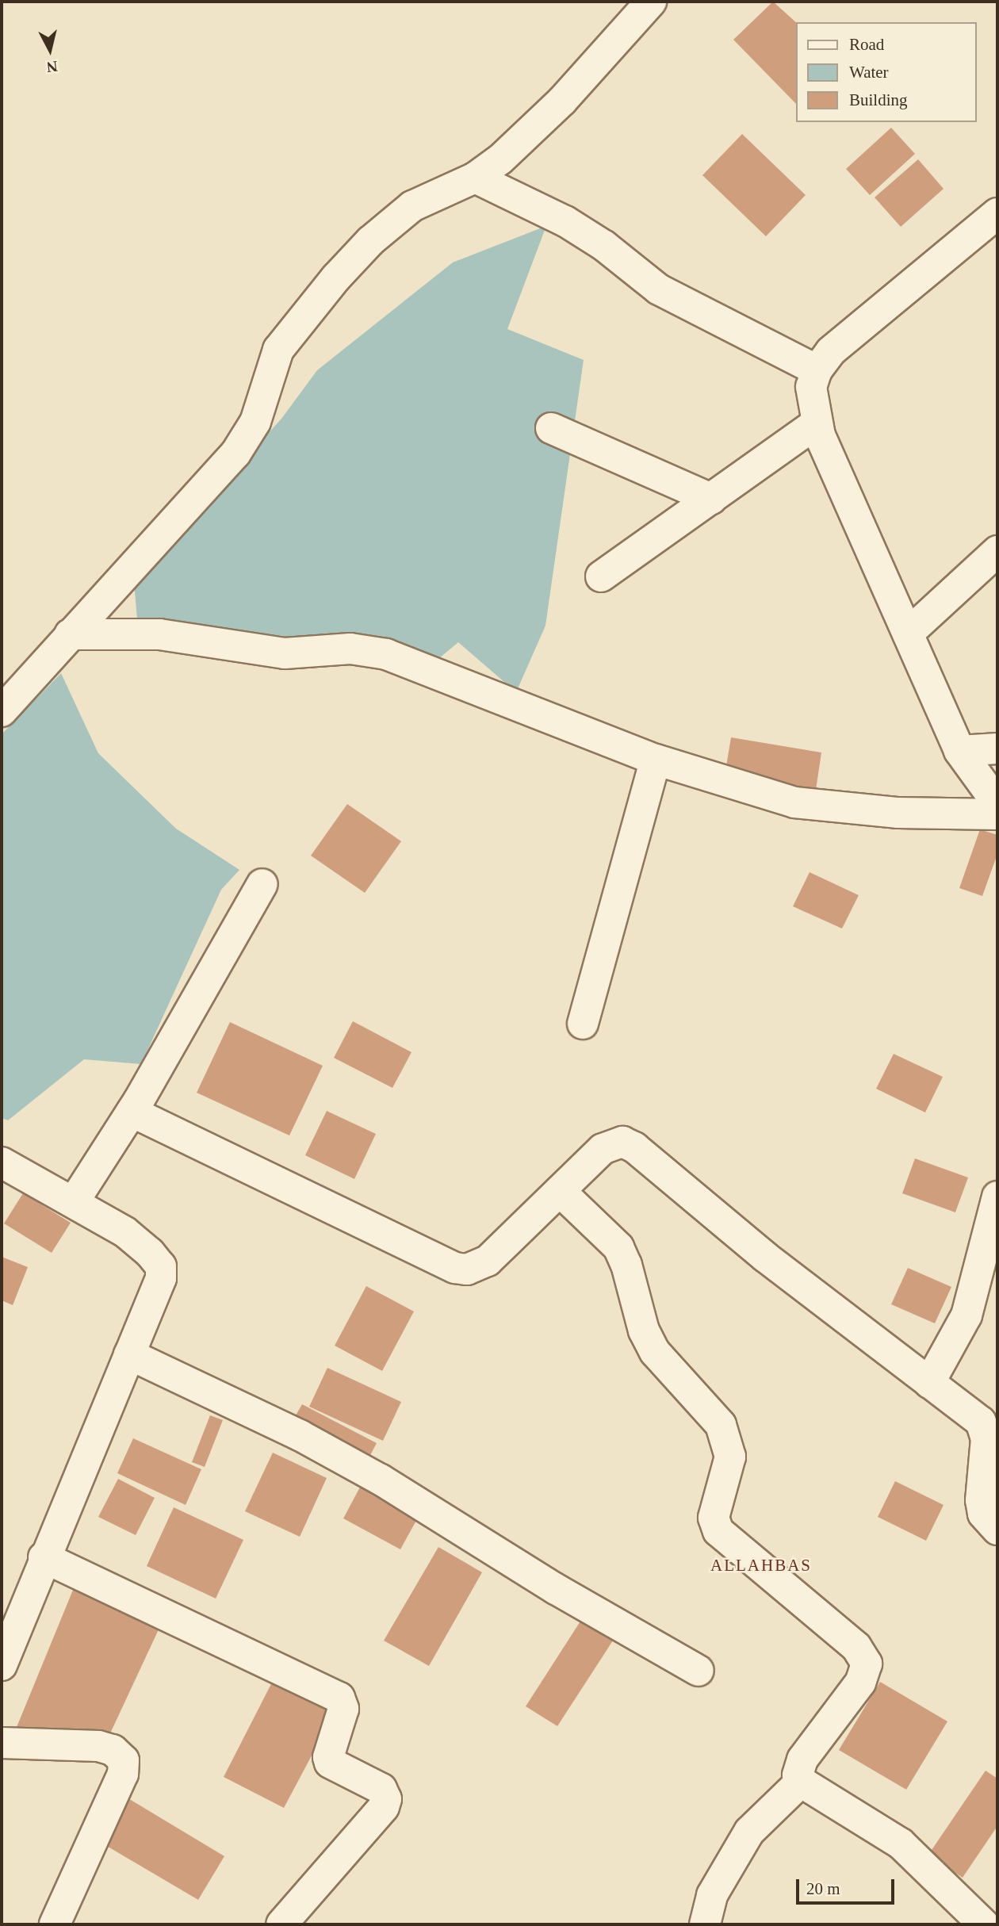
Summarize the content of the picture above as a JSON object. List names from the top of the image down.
{
  "districts": ["ALLAHBAS"],
  "legend": ["Road", "Water", "Building"],
  "scale_bar": "20 m",
  "north": "bottom"
}
